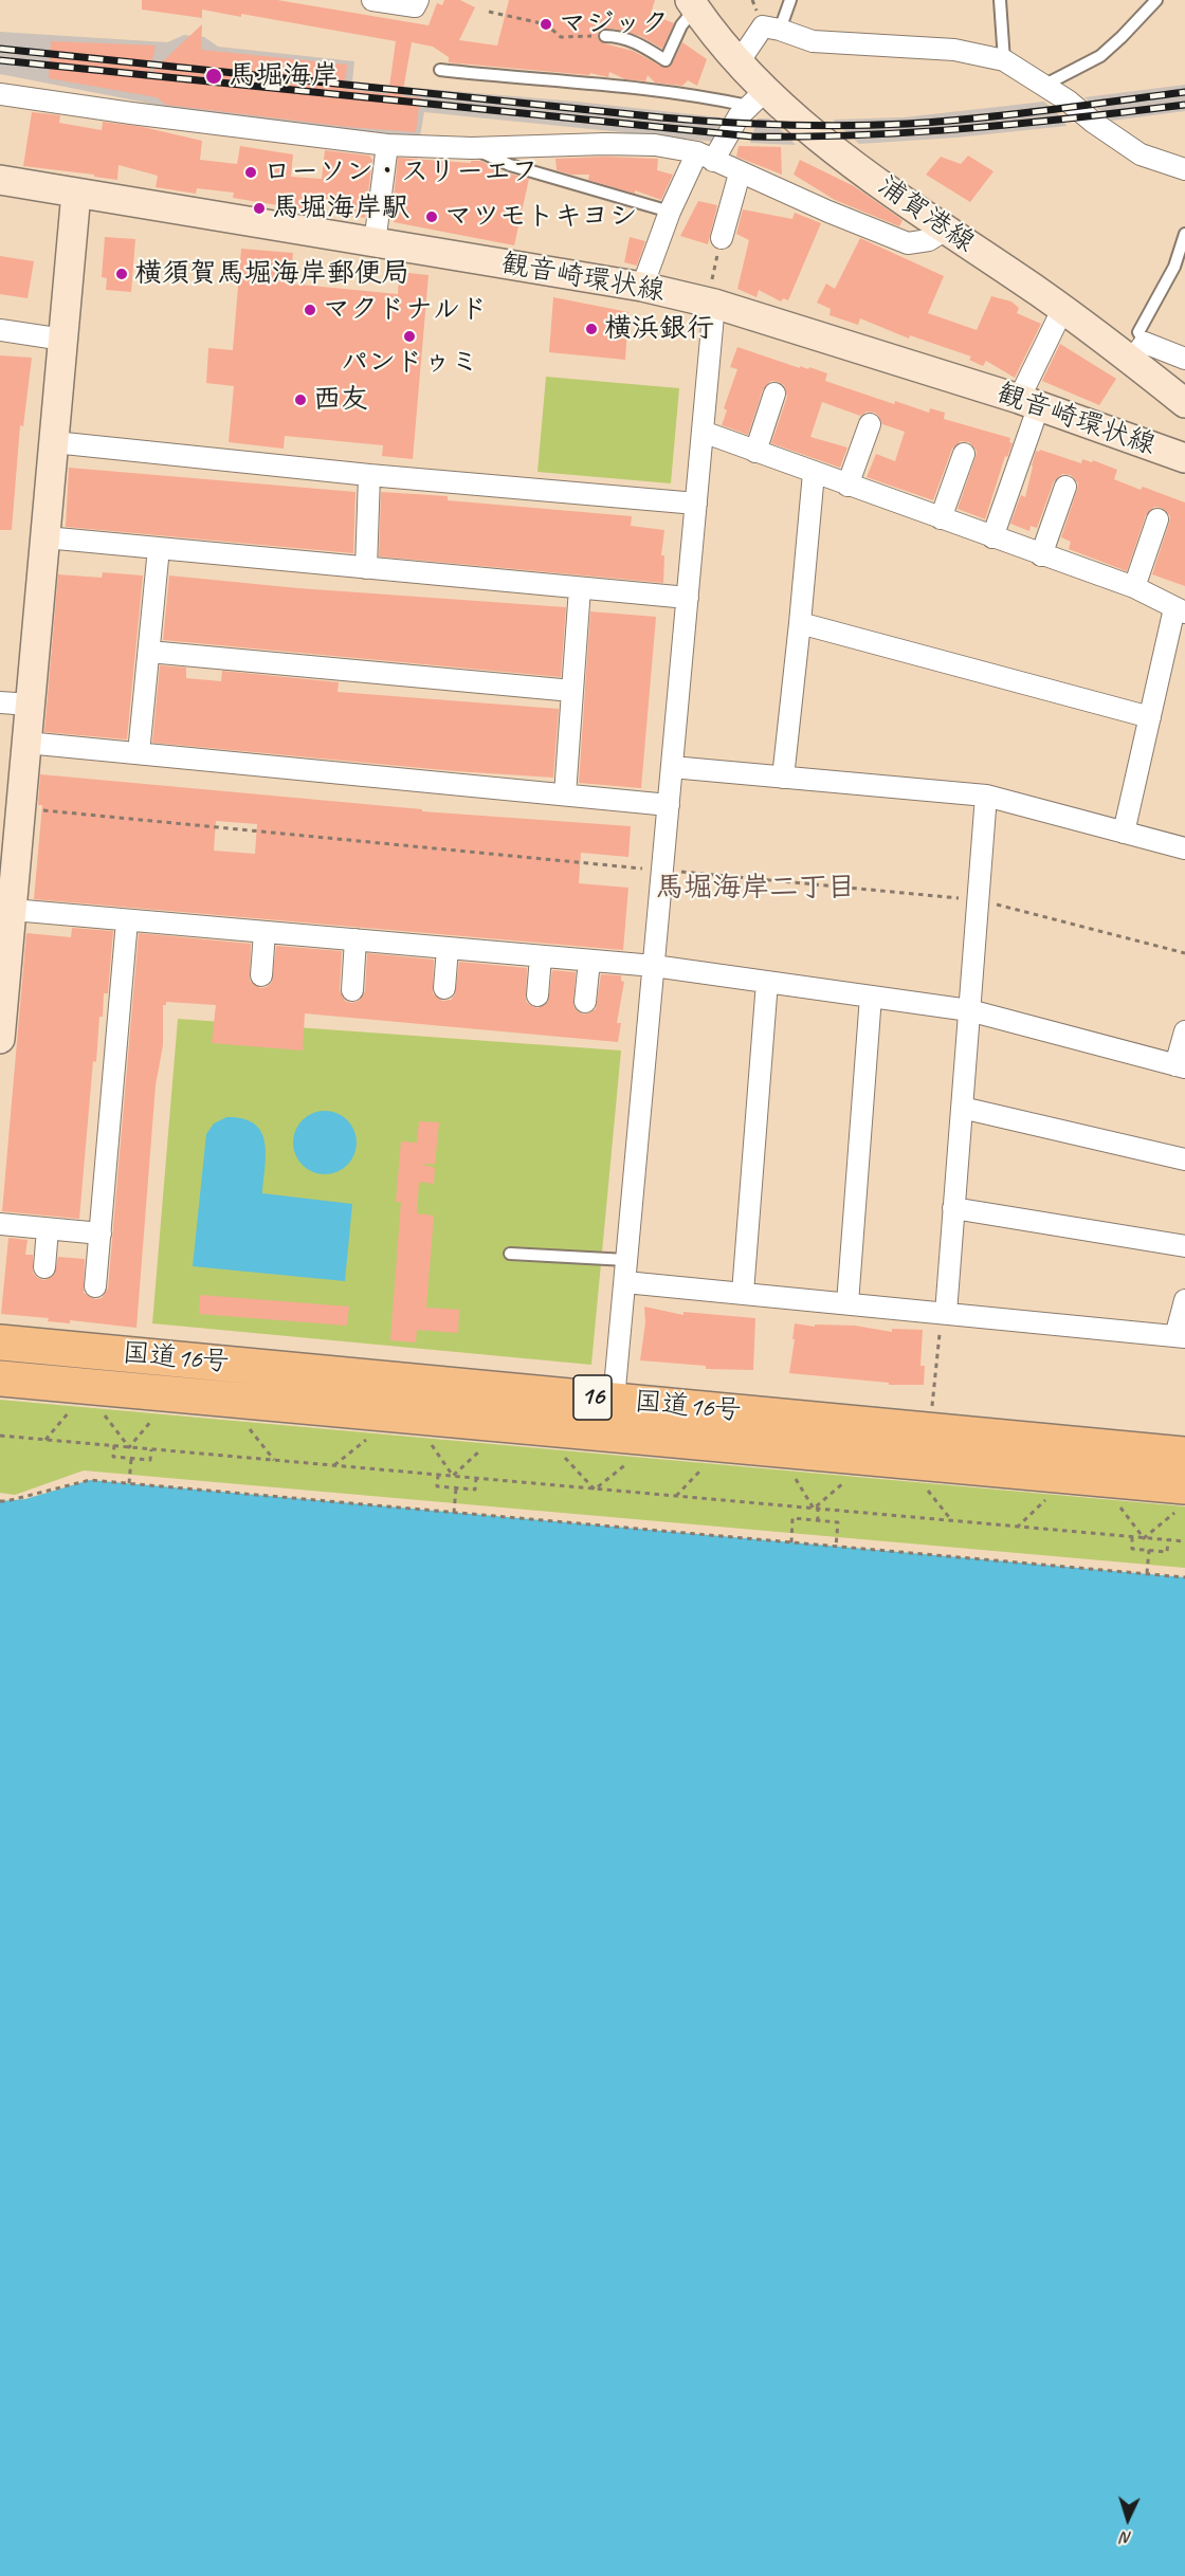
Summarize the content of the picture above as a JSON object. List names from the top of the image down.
{
  "streets": {
    "highway": ["国道16号", "16"],
    "main road": ["浦賀港線", "観音崎環状線"]
  },
  "districts": ["馬堀海岸二丁目"],
  "places": [
    "マジック",
    "馬堀海岸",
    "ローソン・スリーエフ",
    "馬堀海岸駅",
    "マツモトキヨシ",
    "横須賀馬堀海岸郵便局",
    "マクドナルド",
    "横浜銀行",
    "パンドゥミ",
    "西友"
  ],
  "north": "bottom"
}
